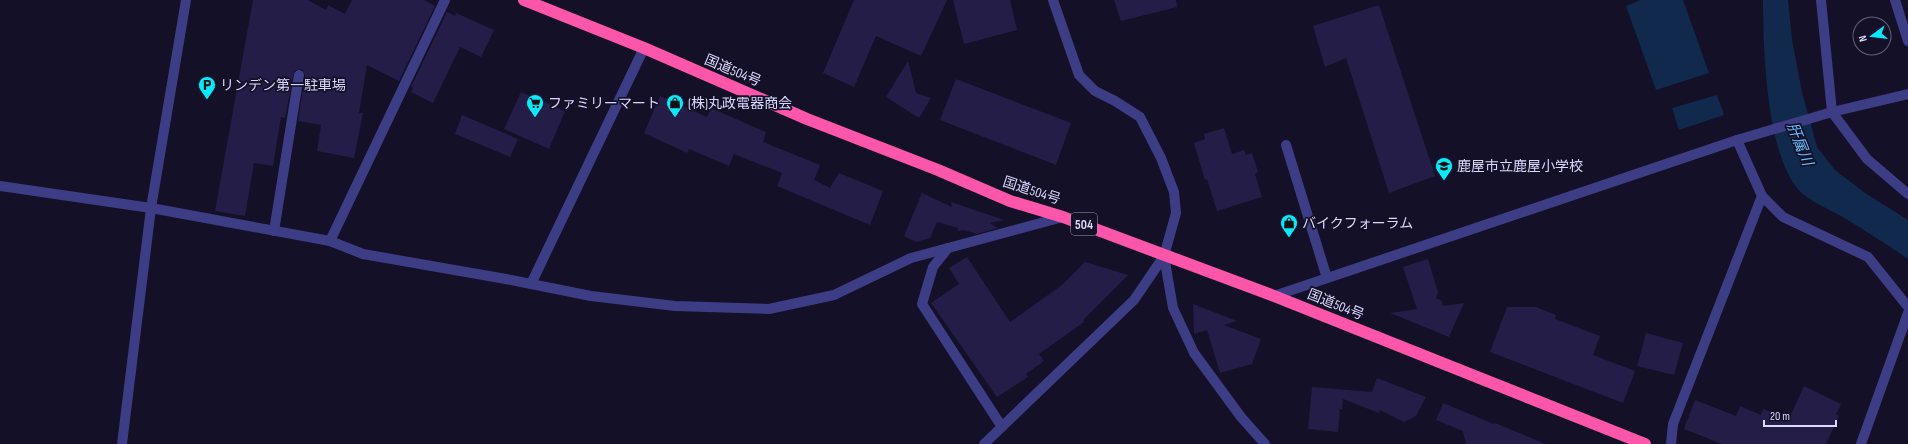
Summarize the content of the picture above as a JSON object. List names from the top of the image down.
{
  "streets": {
    "highway": ["国道504号", "504"]
  },
  "water": ["肝属川"],
  "places": {
    "parking": ["リンデン第一駐車場"],
    "supermarket": ["ファミリーマート"],
    "shop": ["(株)丸政電器商会", "バイクフォーラム"],
    "school or university": ["鹿屋市立鹿屋小学校"]
  },
  "scale_bar": "20 m",
  "north": "left"
}
